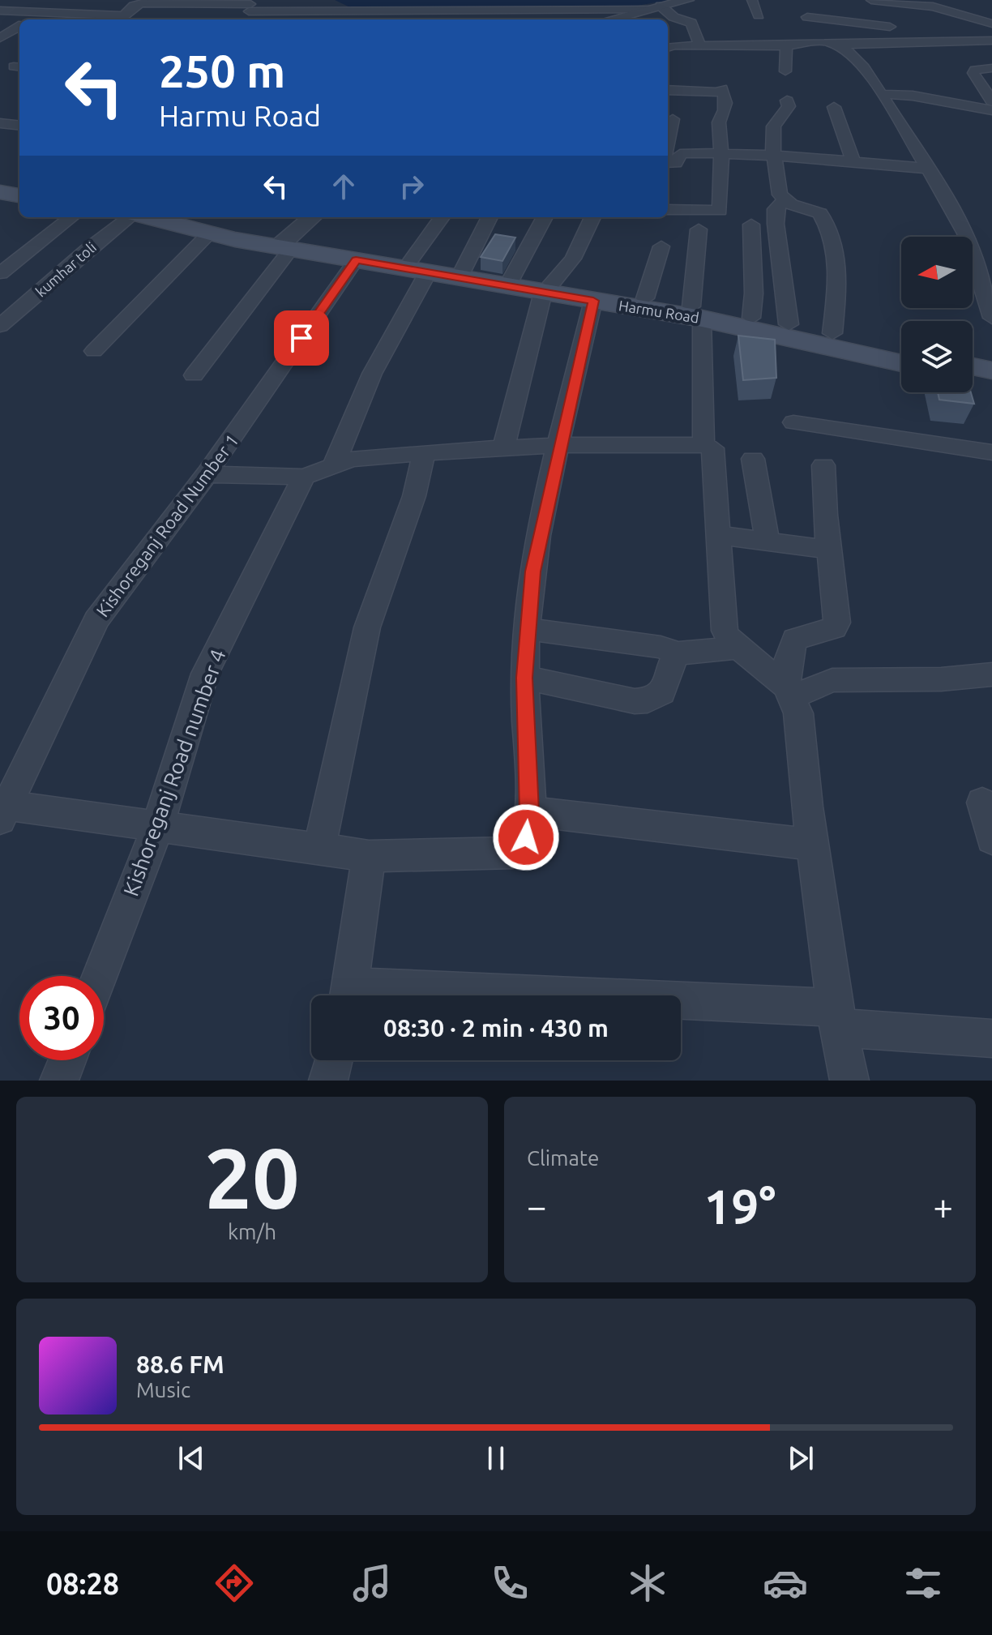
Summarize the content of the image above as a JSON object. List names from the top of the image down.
{
  "streets": {
    "main road": ["Harmu Road"],
    "street": ["kumhar toli", "Kishoreganj Road Number 1", "Kishoreganj Road number 4"]
  },
  "crossings": [
    ["Harmu Road", "Kishoreganj Road Number 1"]
  ],
  "north": "left",
  "page": {
    "turn": ["250 m", "Harmu Road"],
    "limit": "30",
    "trip": "08:30 · 2 min · 430 m",
    "tile": [
      ["20", "km/h"],
      "Climate"
    ],
    "heat": ["−", "19°", "+"],
    "song": ["88.6 FM", "Music"],
    "tabs": "08:28"
  }
}
